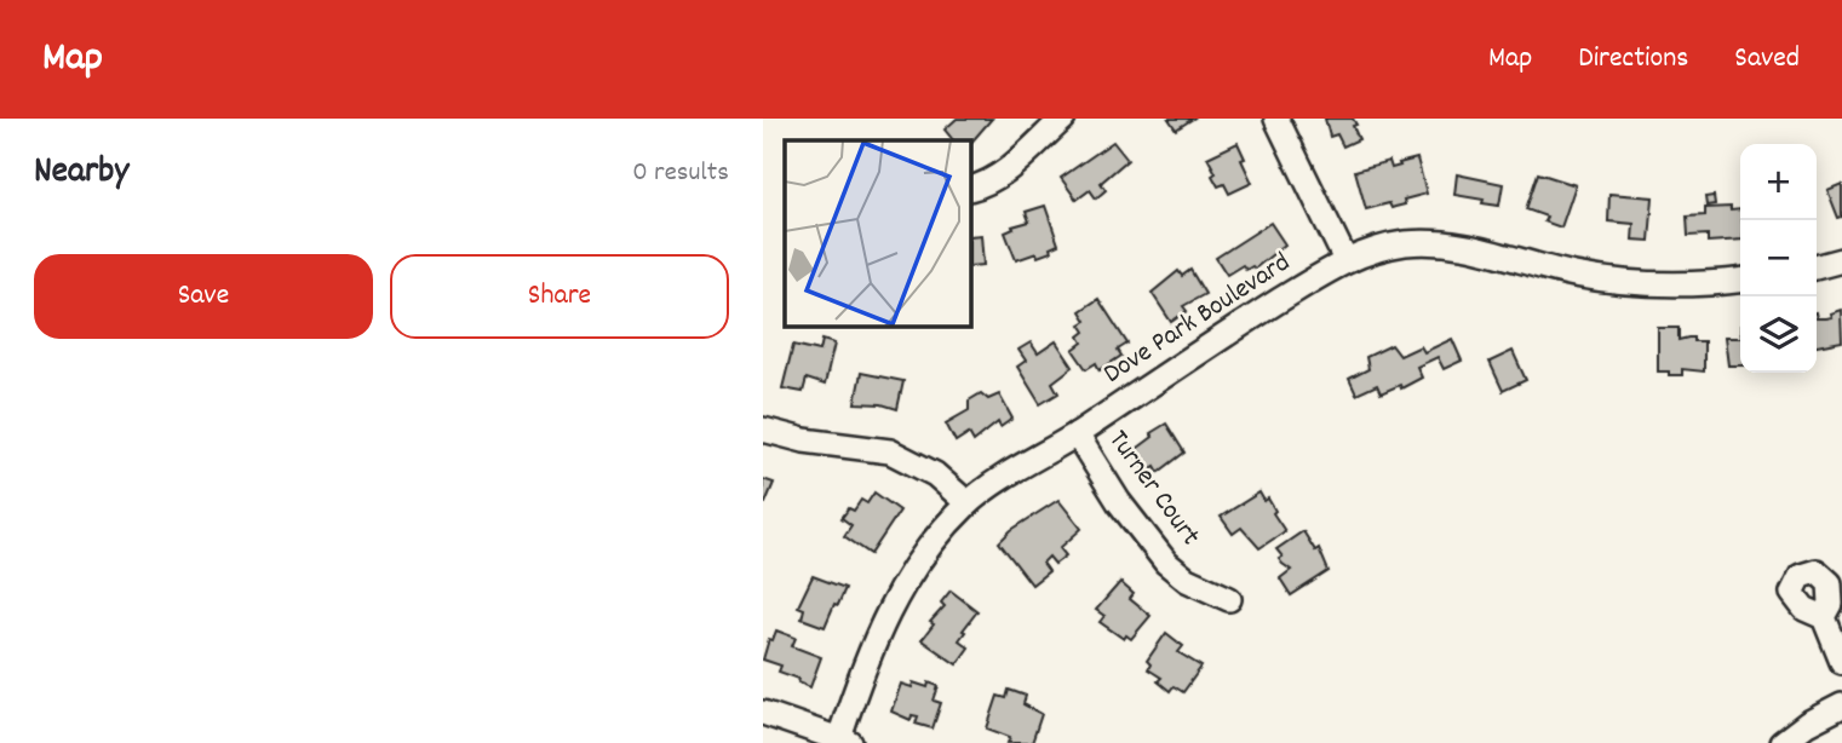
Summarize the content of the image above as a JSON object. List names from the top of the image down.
{
  "streets": {
    "street": ["Dove Park Boulevard", "Turner Court"]
  },
  "crossings": [
    ["Dove Park Boulevard", "Turner Court"]
  ],
  "page": {
    "header": "Map",
    "nav": ["Map", "Directions", "Saved"],
    "heading": ["Nearby", "0 results"],
    "map_buttons": ["+", "−"],
    "buttons": ["Save", "Share"]
  }
}
